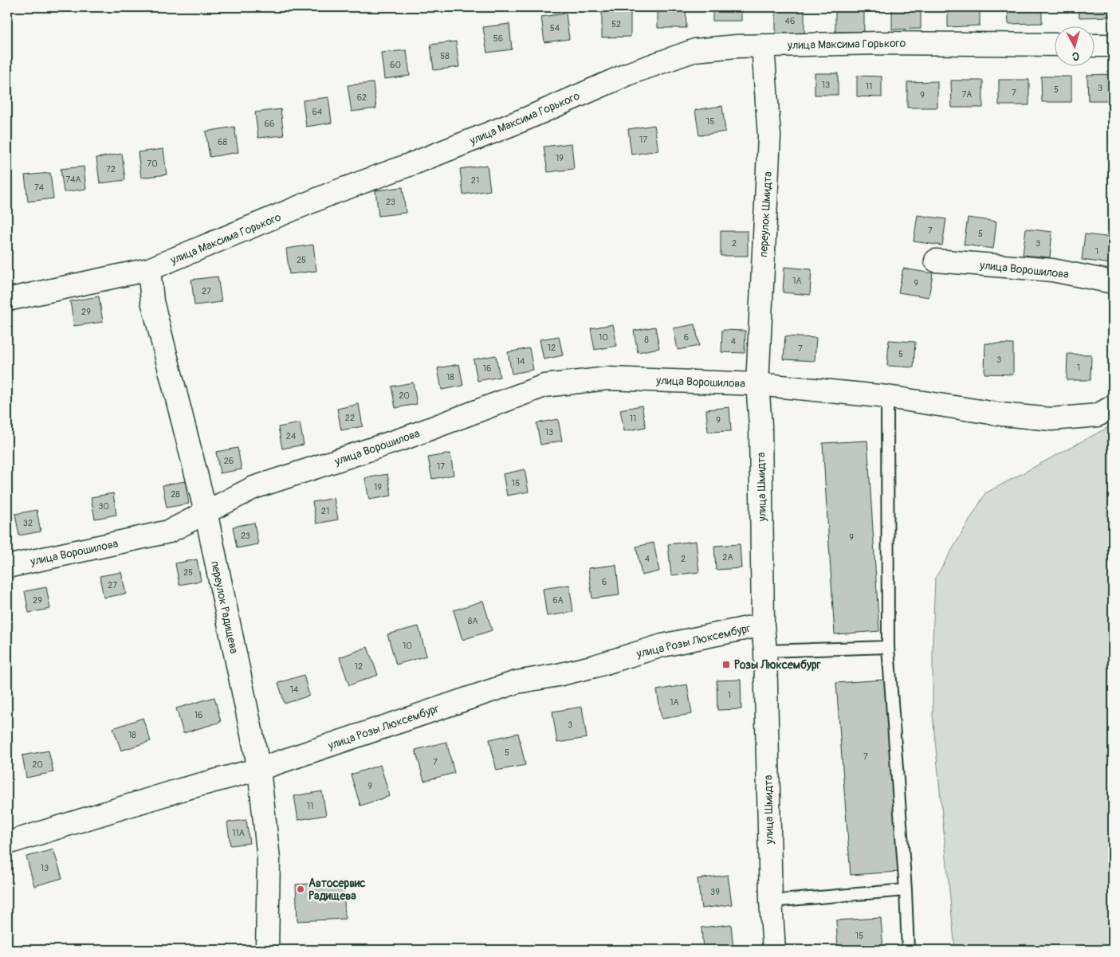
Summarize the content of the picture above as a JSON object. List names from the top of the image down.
{
  "streets": {
    "street": [
      "улица Максима Горького",
      "переулок Шмидта",
      "улица Ворошилова",
      "улица Шмидта",
      "переулок Радищева",
      "улица Розы Люксембург"
    ]
  },
  "crossings": [
    ["улица Максима Горького", "переулок Шмидта"],
    ["улица Максима Горького", "переулок Радищева"],
    ["переулок Шмидта", "улица Ворошилова"],
    ["переулок Шмидта", "улица Шмидта"],
    ["улица Ворошилова", "улица Шмидта"],
    ["улица Ворошилова", "переулок Радищева"],
    ["улица Шмидта", "улица Розы Люксембург"],
    ["переулок Радищева", "улица Розы Люксембург"]
  ],
  "places": {
    "transit": ["Розы Люксембург"],
    "other": ["Автосервис Радищева"]
  },
  "house_numbers": [
    "46",
    "52",
    "54",
    "56",
    "58",
    "60",
    "13",
    "11",
    "3",
    "5",
    "7",
    "7А",
    "9",
    "62",
    "64",
    "15",
    "66",
    "17",
    "68",
    "19",
    "70",
    "72",
    "74А",
    "21",
    "74",
    "23",
    "7",
    "5",
    "2",
    "3",
    "1",
    "25",
    "1А",
    "9",
    "27",
    "29",
    "10",
    "6",
    "8",
    "4",
    "12",
    "7",
    "5",
    "3",
    "14",
    "1",
    "16",
    "18",
    "20",
    "22",
    "11",
    "9",
    "13",
    "24",
    "26",
    "17",
    "15",
    "19",
    "28",
    "30",
    "21",
    "32",
    "23",
    "9",
    "2А",
    "4",
    "2",
    "25",
    "6",
    "27",
    "29",
    "6А",
    "8А",
    "10",
    "12",
    "14",
    "1",
    "1А",
    "16",
    "3",
    "18",
    "5",
    "7",
    "7",
    "20",
    "9",
    "11",
    "11А",
    "13",
    "39",
    "15"
  ],
  "north": "bottom"
}
